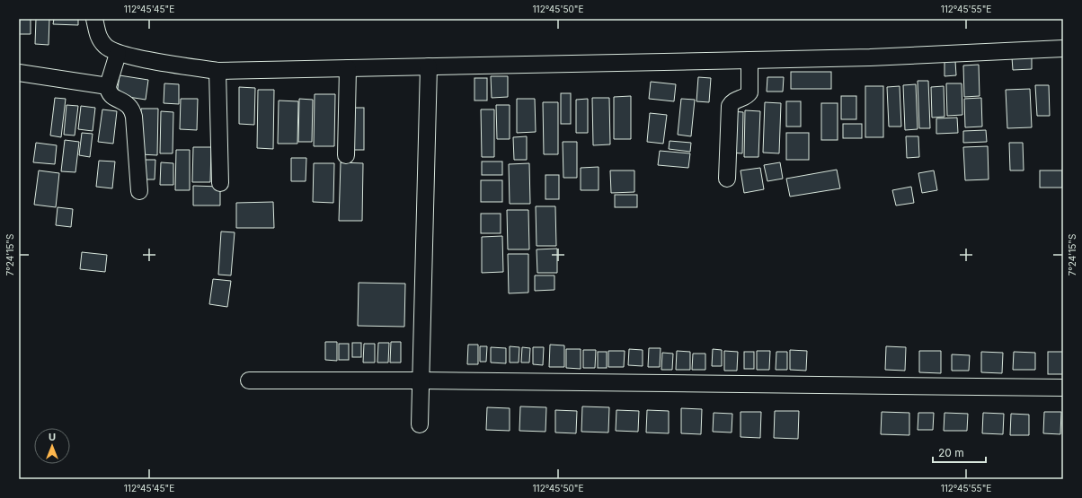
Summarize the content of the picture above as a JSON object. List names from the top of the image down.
{
  "scale_bar": "20 m",
  "north": "top",
  "coordinates": [
    "112°45'45\"E",
    "112°45'50\"E",
    "112°45'55\"E",
    "7°24'15\"S"
  ]
}
